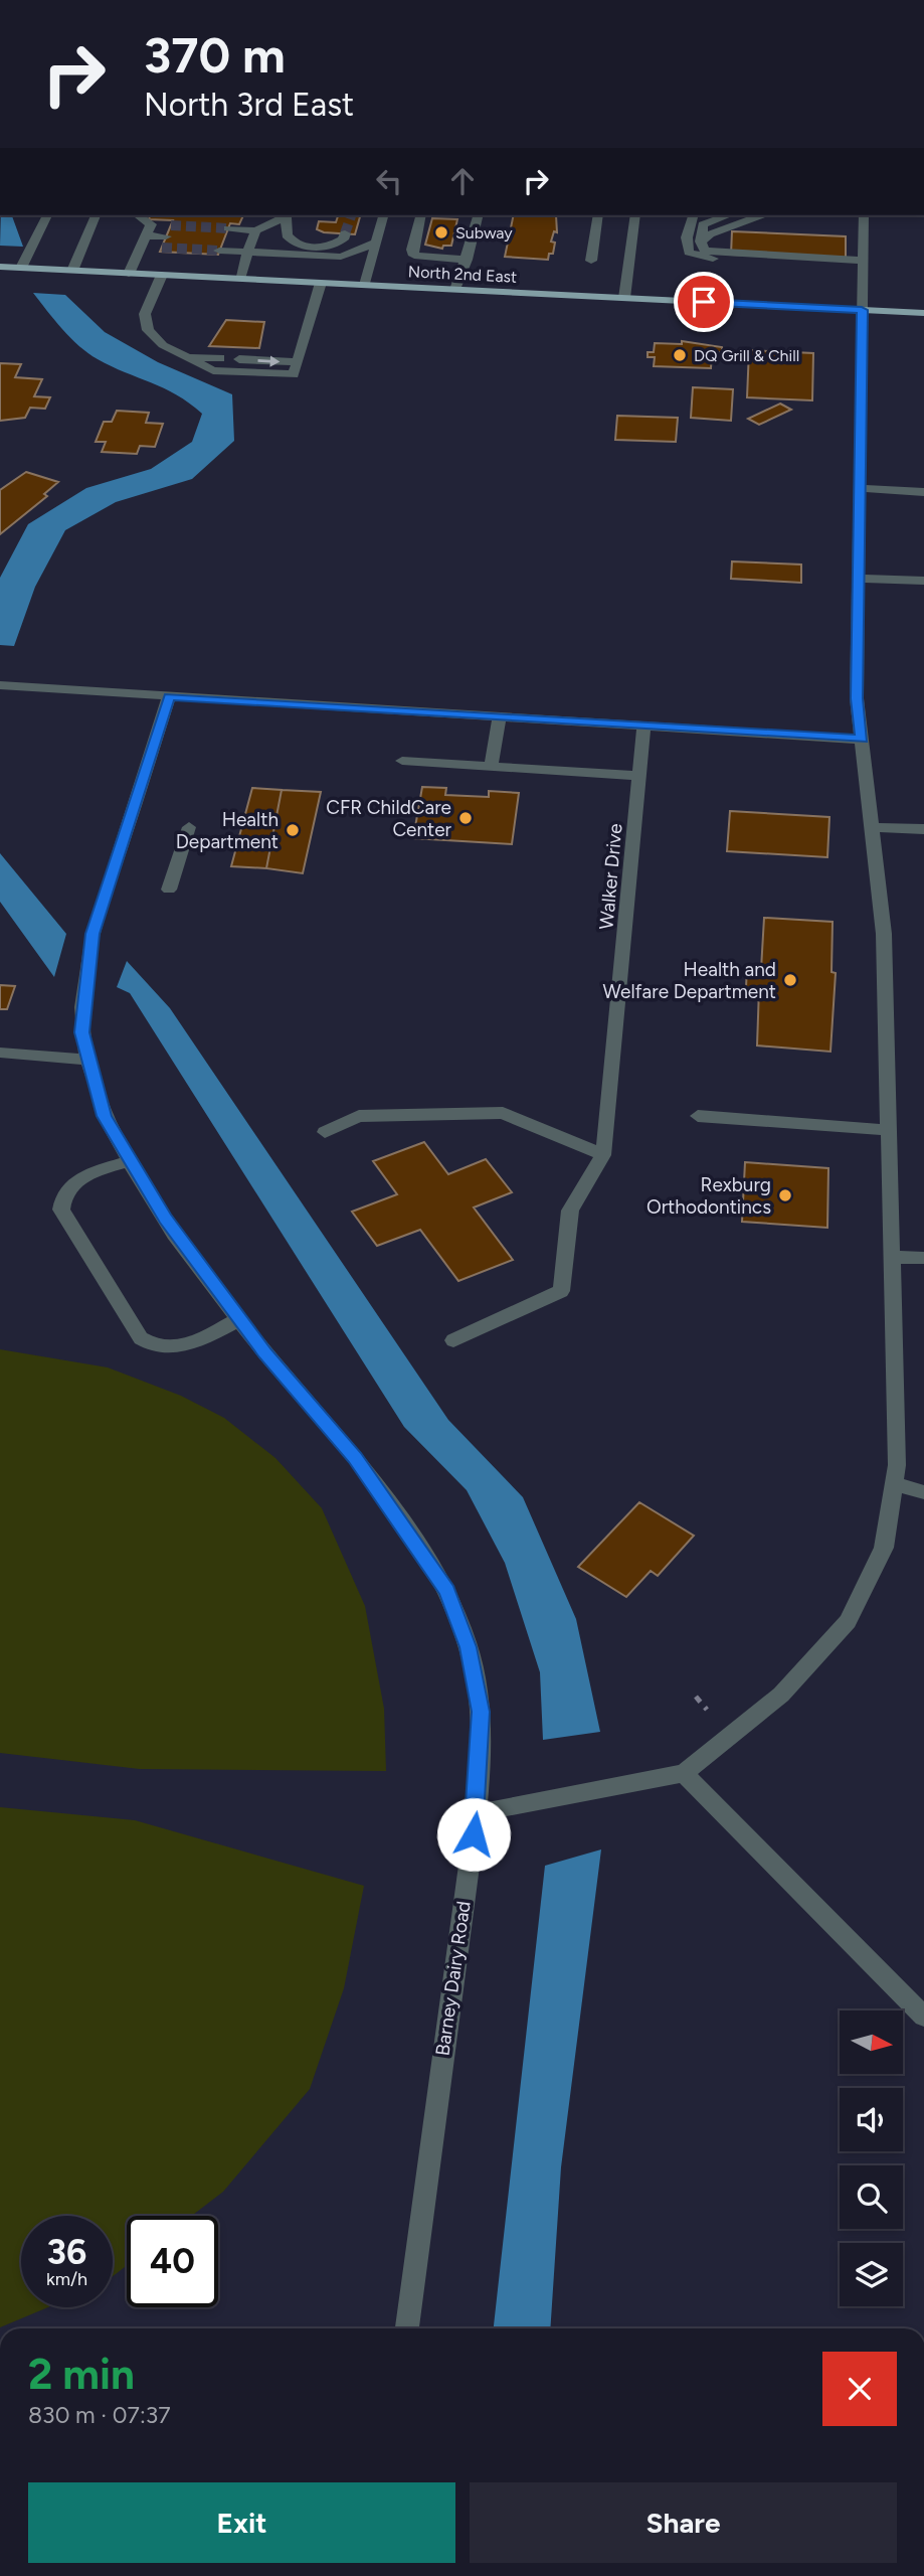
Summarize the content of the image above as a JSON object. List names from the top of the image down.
{
  "streets": {
    "main road": ["North 2nd East"],
    "street": ["Walker Drive", "Barney Dairy Road"]
  },
  "places": [
    "Subway",
    "DQ Grill & Chill",
    "CFR ChildCare Center",
    "Health Department",
    "Health and Welfare Department",
    "Rexburg Orthodontincs"
  ],
  "north": "right",
  "page": {
    "turn": ["370 m", "North 3rd East"],
    "speed": "36 km/h",
    "limit": "40",
    "heading": ["2 min", "830 m · 07:37"],
    "buttons": ["Exit", "Share"]
  }
}
